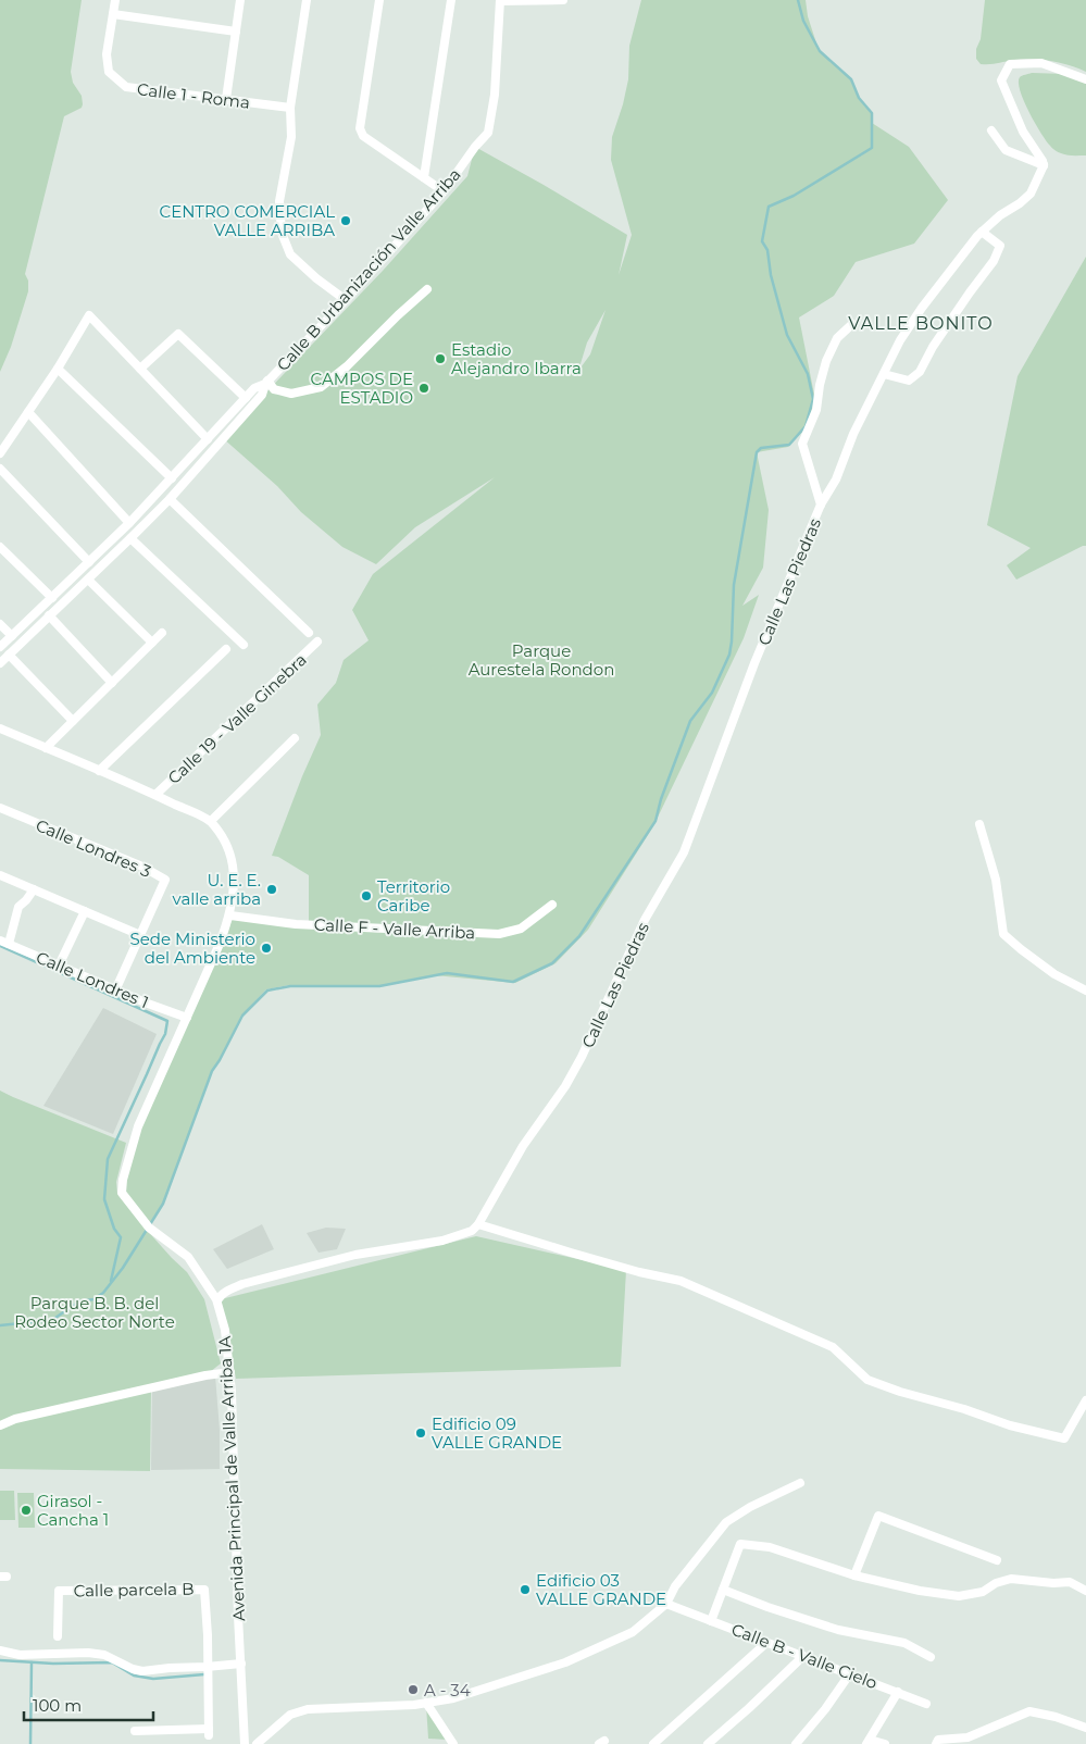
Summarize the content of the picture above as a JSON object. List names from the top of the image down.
{
  "streets": {
    "street": [
      "Calle 1 - Roma",
      "Calle B Urbanización Valle Arriba",
      "Calle Las Piedras",
      "Calle 19 - Valle Ginebra",
      "Calle Londres 3",
      "Calle F - Valle Arriba",
      "Calle Londres 1",
      "Avenida Principal de Valle Arriba 1A",
      "Calle parcela B",
      "Calle B - Valle Cielo"
    ]
  },
  "crossings": [
    ["Calle Londres 3", "Calle Londres 1"],
    ["Calle F - Valle Arriba", "Avenida Principal de Valle Arriba 1A"],
    ["Calle Londres 1", "Avenida Principal de Valle Arriba 1A"]
  ],
  "districts": ["VALLE BONITO"],
  "parks": ["Parque Aurestela Rondon", "Parque B. B. del Rodeo Sector Norte"],
  "places": [
    "CENTRO COMERCIAL VALLE ARRIBA",
    "Estadio Alejandro Ibarra",
    "CAMPOS DE ESTADIO",
    "U. E. E. valle arriba",
    "Territorio Caribe",
    "Sede Ministerio del Ambiente",
    "Edificio 09 VALLE GRANDE",
    "Girasol - Cancha 1",
    "Edificio 03 VALLE GRANDE",
    "A - 34"
  ],
  "scale_bar": "100 m"
}
